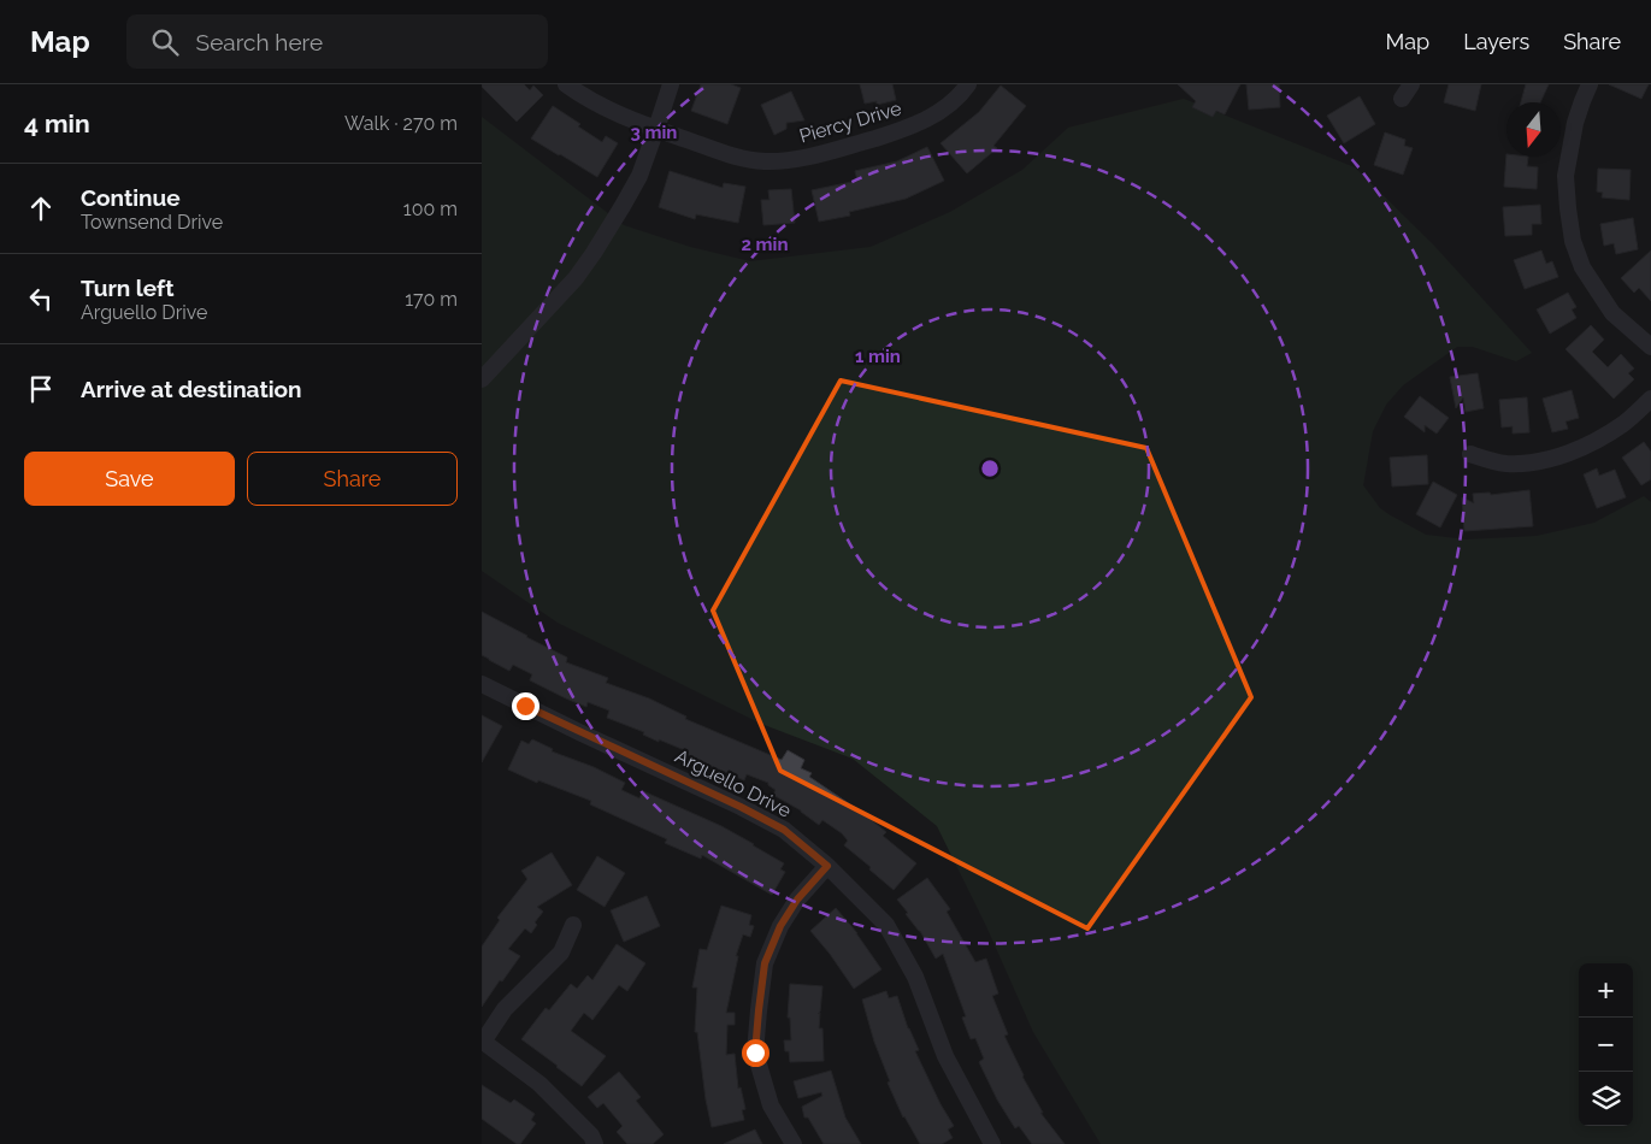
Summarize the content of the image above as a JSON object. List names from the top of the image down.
{
  "streets": {
    "street": ["Piercy Drive", "Arguello Drive"]
  },
  "north": "bottom",
  "page": {
    "header": "Map",
    "search": "Search here",
    "nav": ["Map", "Layers", "Share"],
    "heading": ["4 min", "Walk · 270 m"],
    "list": [
      ["Continue", "Townsend Drive", "100 m"],
      ["Turn left", "Arguello Drive", "170 m"],
      "Arrive at destination"
    ],
    "buttons": ["Save", "Share"],
    "map_buttons": ["+", "−"]
  },
  "rings": ["3 min", "2 min", "1 min"]
}
